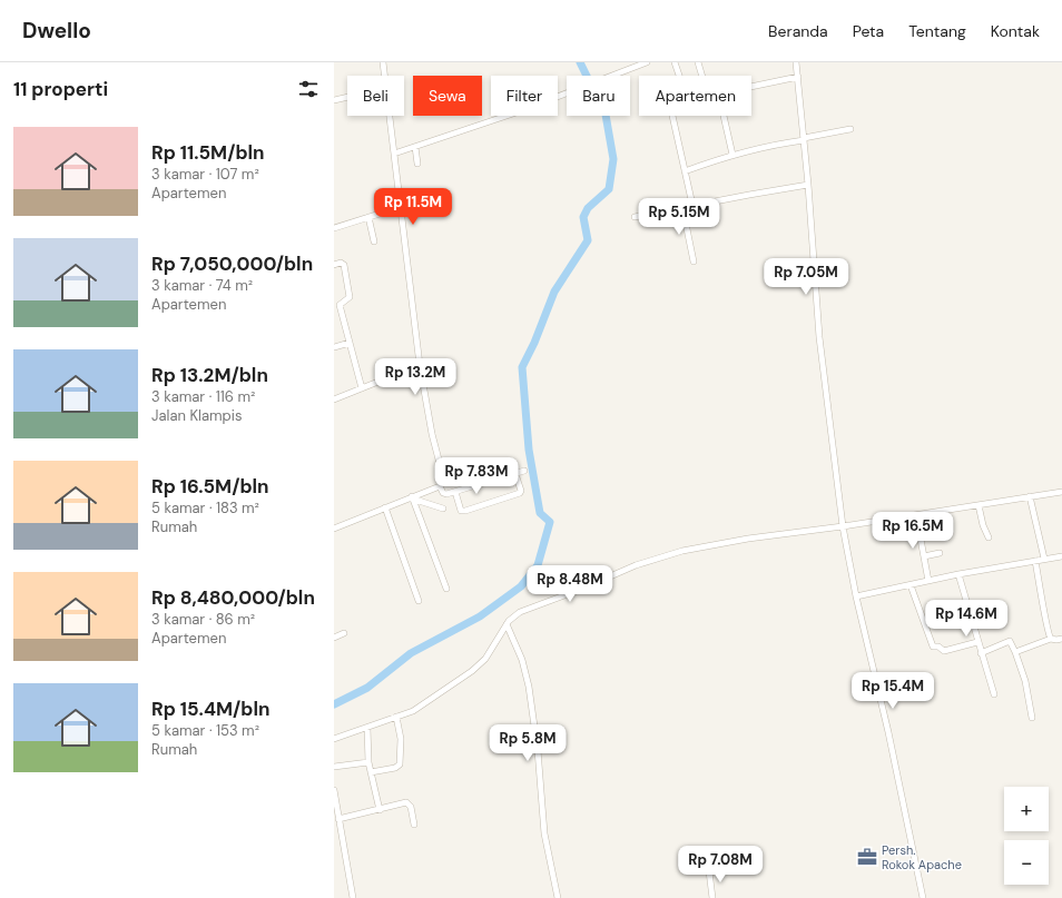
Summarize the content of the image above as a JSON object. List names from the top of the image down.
{
  "places": {
    "office": ["Persh. Rokok Apache"]
  },
  "page": {
    "header": "Dwello",
    "nav": [
      "Beranda",
      "Peta",
      "Tentang",
      "Kontak"
    ],
    "heading": "11 properti",
    "chip": [
      "Beli",
      "Sewa",
      "Filter",
      "Baru",
      "Apartemen"
    ],
    "list": [
      {
        "name": "Rp 11.5M/bln",
        "note": "3 kamar · 107 m² · Apartemen"
      },
      {
        "name": "Rp 7,050,000/bln",
        "note": "3 kamar · 74 m² · Apartemen"
      },
      {
        "name": "Rp 13.2M/bln",
        "note": "3 kamar · 116 m² · Jalan Klampis"
      },
      {
        "name": "Rp 16.5M/bln",
        "note": "5 kamar · 183 m² · Rumah"
      },
      {
        "name": "Rp 8,480,000/bln",
        "note": "3 kamar · 86 m² · Apartemen"
      },
      {
        "name": "Rp 15.4M/bln",
        "note": "5 kamar · 153 m² · Rumah"
      }
    ],
    "price": [
      "Rp 11.5M",
      "Rp 5.15M",
      "Rp 7.05M",
      "Rp 13.2M",
      "Rp 7.83M",
      "Rp 16.5M",
      "Rp 8.48M",
      "Rp 14.6M",
      "Rp 15.4M",
      "Rp 5.8M",
      "Rp 7.08M"
    ],
    "map_buttons": ["+", "−"]
  }
}
